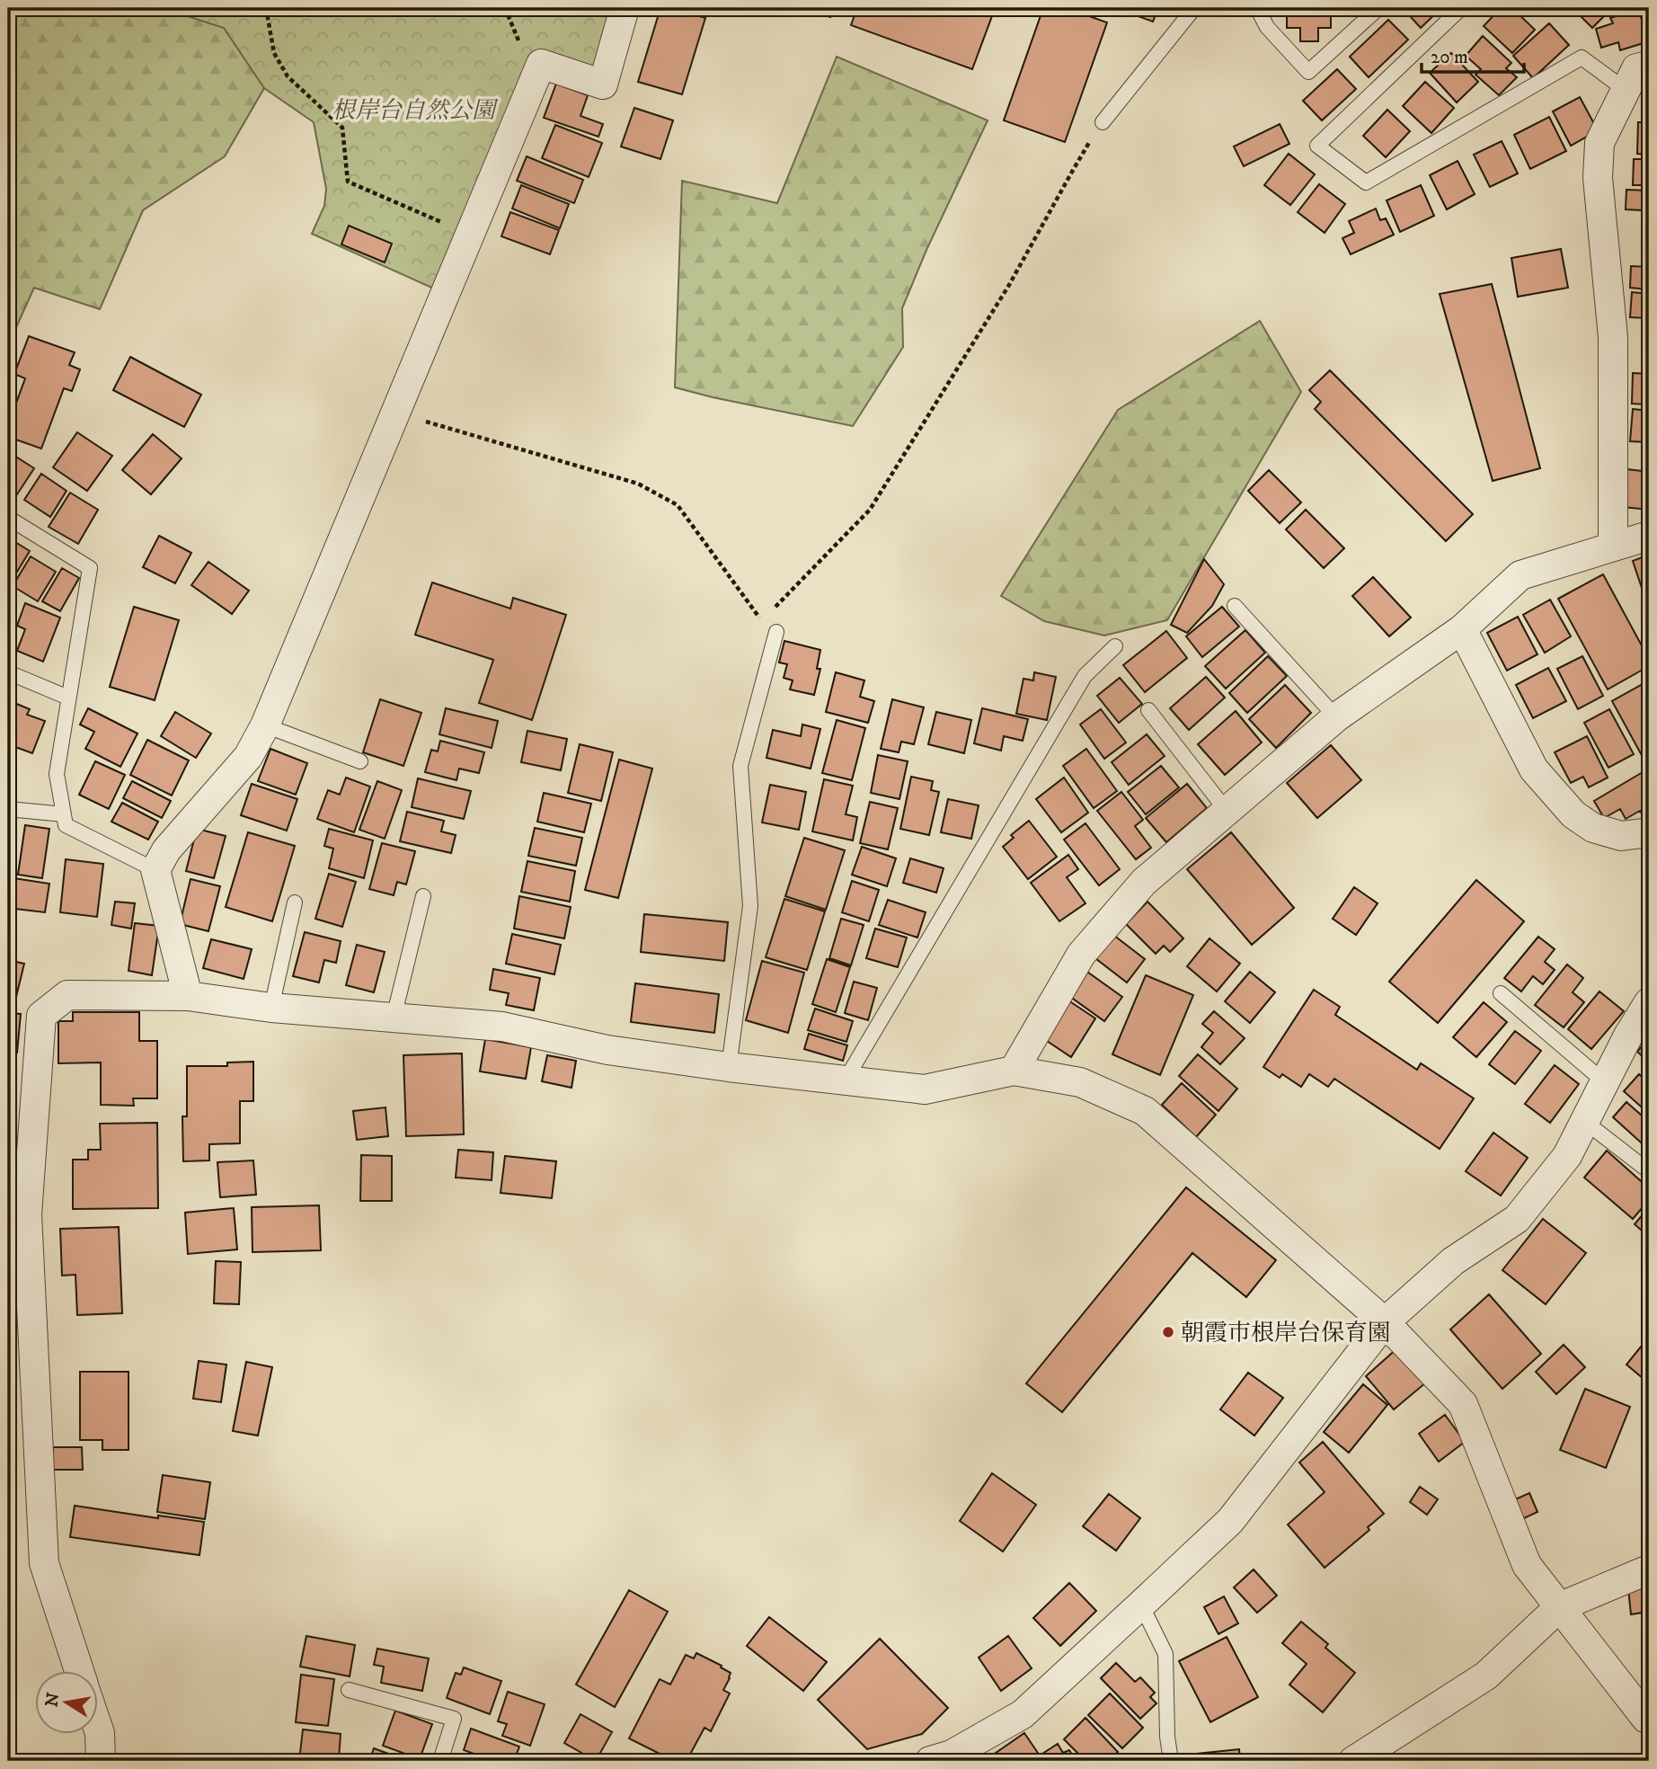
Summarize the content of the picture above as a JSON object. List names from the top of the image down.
{
  "parks": ["根岸台自然公園"],
  "places": ["朝霞市根岸台保育園"],
  "scale_bar": "20 m",
  "north": "left"
}
